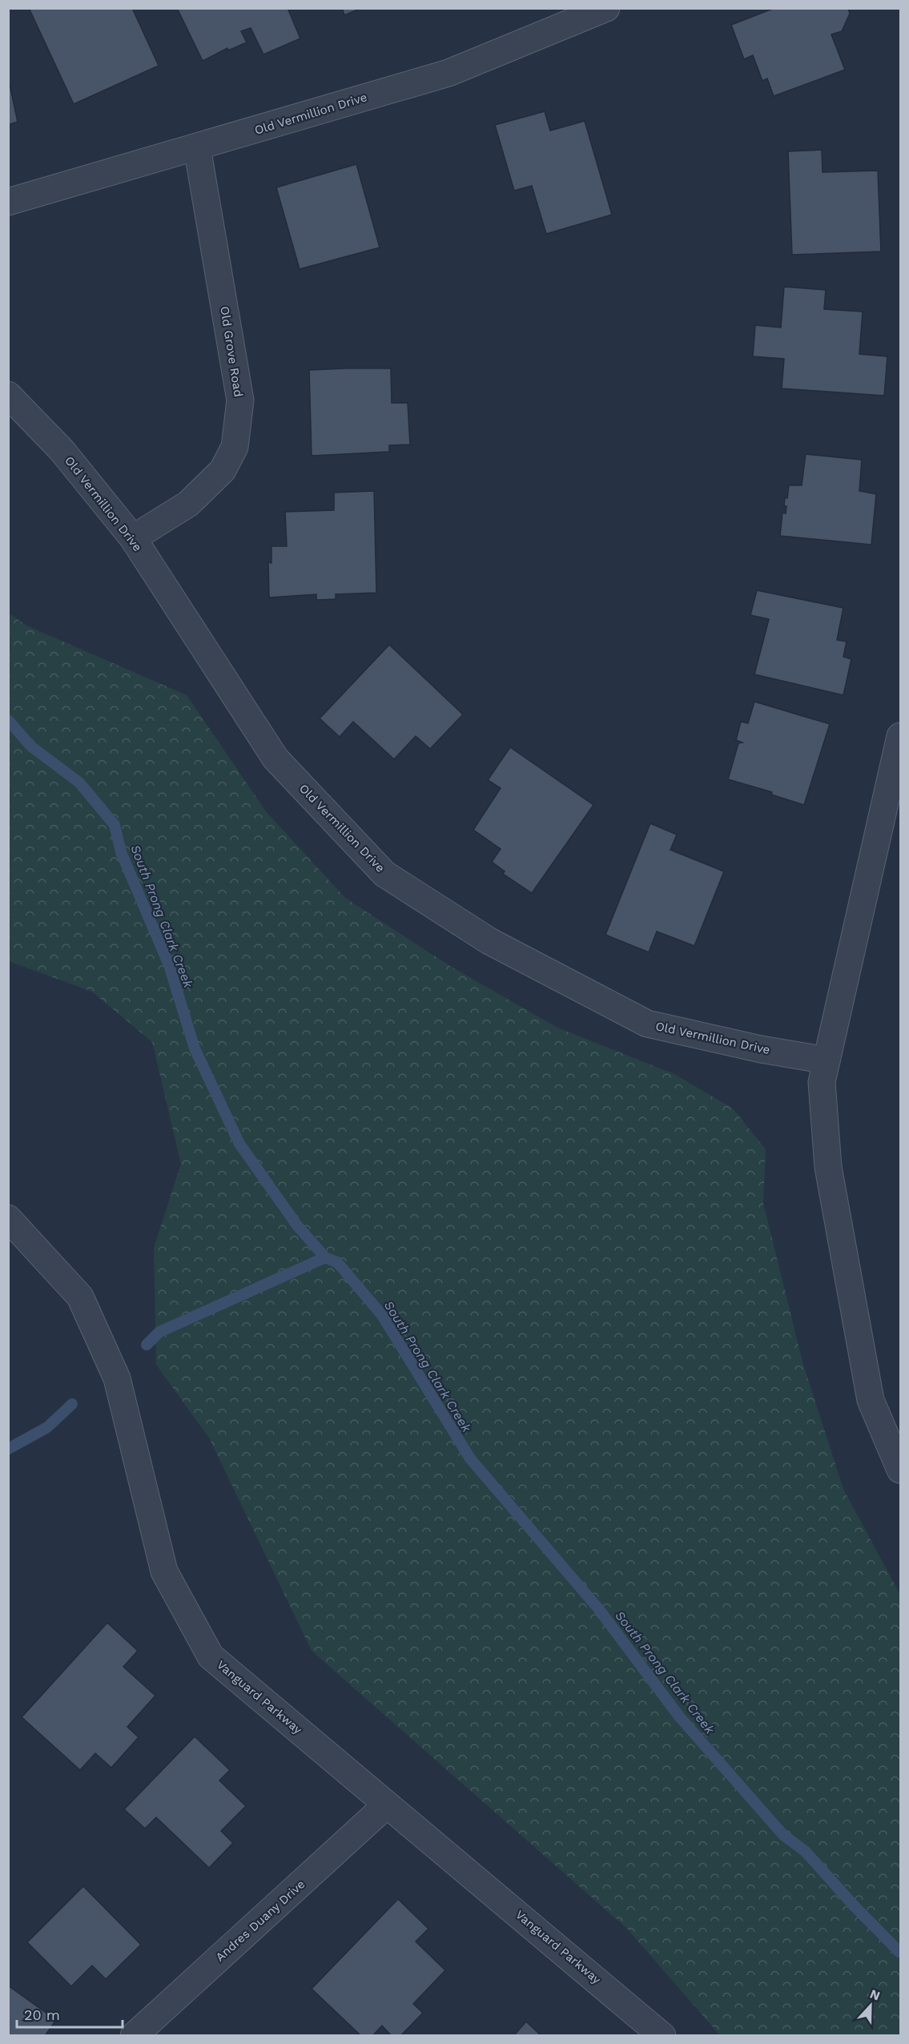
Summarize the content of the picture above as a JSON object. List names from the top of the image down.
{
  "streets": {
    "street": [
      "Old Vermillion Drive",
      "Old Grove Road",
      "Vanguard Parkway",
      "Andres Duany Drive"
    ]
  },
  "crossings": [
    ["Old Vermillion Drive", "Old Grove Road"],
    ["Vanguard Parkway", "Andres Duany Drive"]
  ],
  "water": ["South Prong Clark Creek"],
  "scale_bar": "20 m",
  "north": "top"
}
